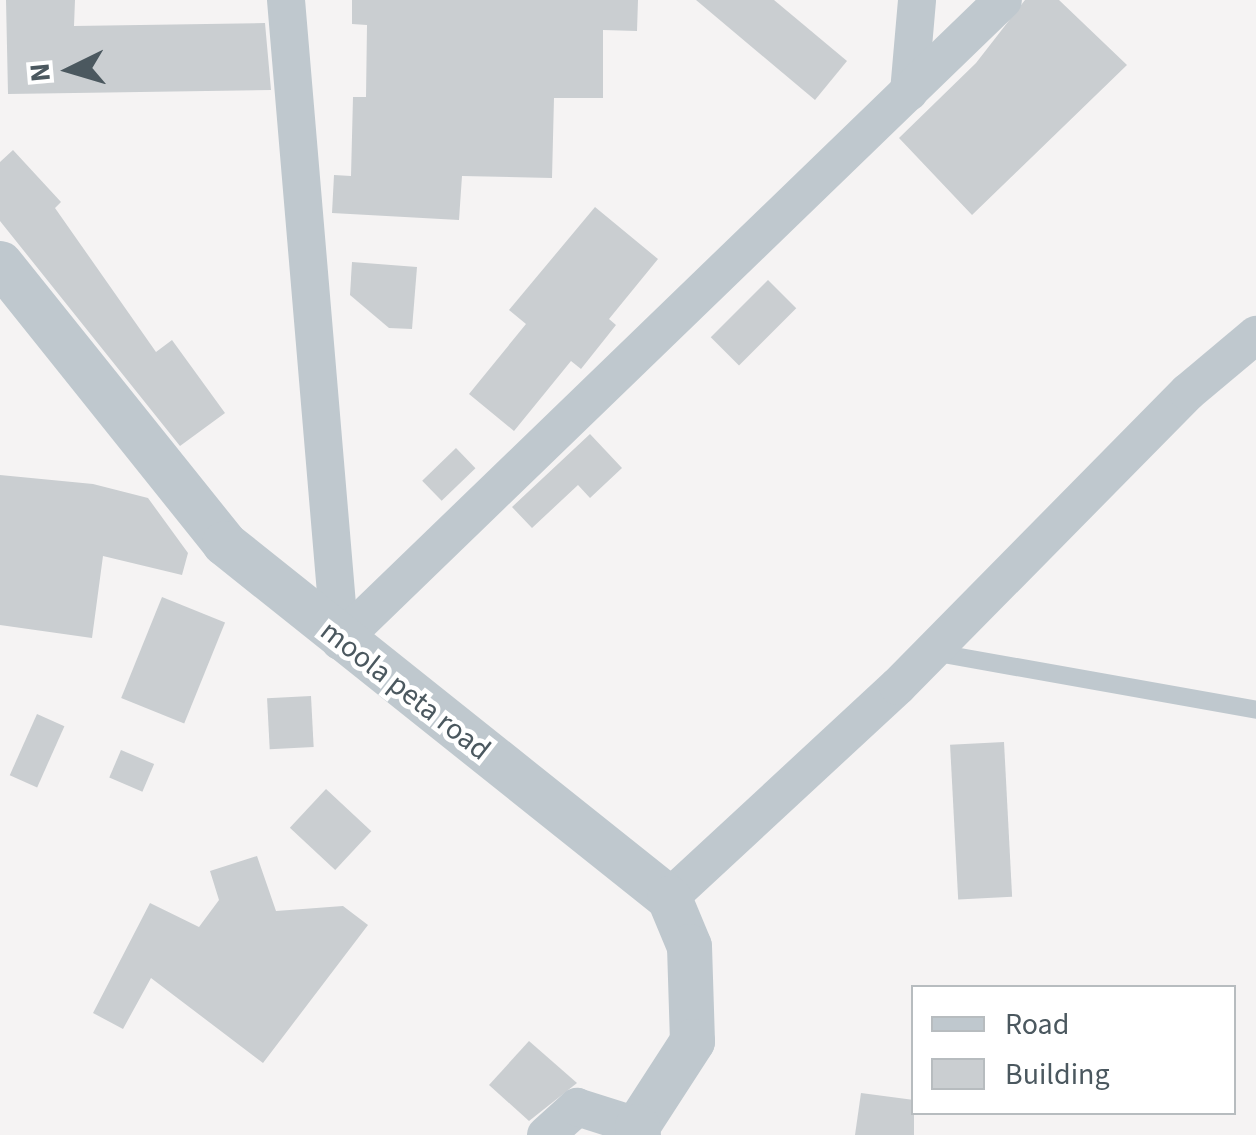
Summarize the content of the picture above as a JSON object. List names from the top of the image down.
{
  "streets": {
    "street": ["moola peta road"]
  },
  "legend": ["Road", "Building"],
  "north": "left"
}
